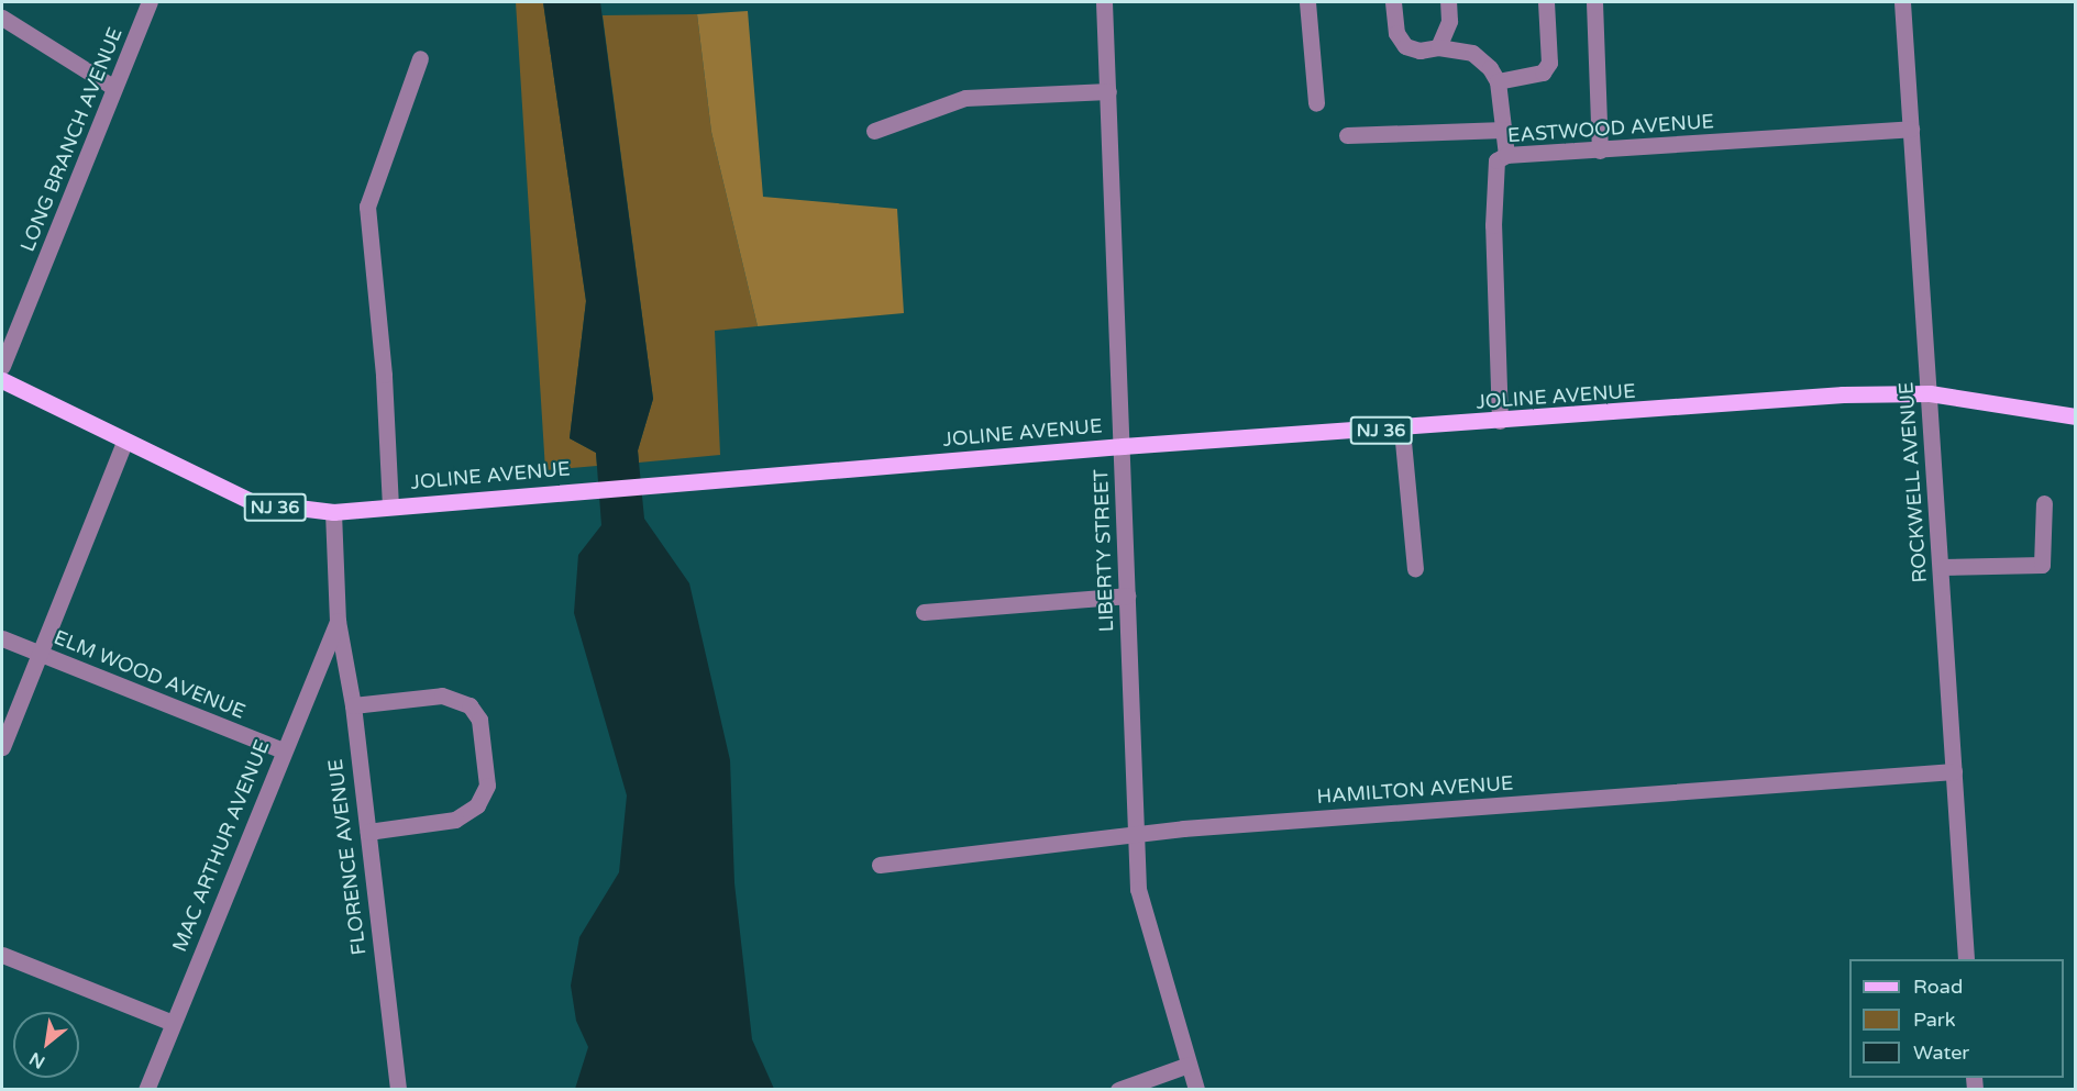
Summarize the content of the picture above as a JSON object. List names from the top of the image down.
{
  "streets": {
    "main road": ["JOLINE AVENUE", "NJ 36"],
    "street": [
      "EASTWOOD AVENUE",
      "LONG BRANCH AVENUE",
      "ROCKWELL AVENUE",
      "LIBERTY STREET",
      "ELM WOOD AVENUE",
      "HAMILTON AVENUE",
      "MAC ARTHUR AVENUE",
      "FLORENCE AVENUE"
    ]
  },
  "crossings": [
    ["EASTWOOD AVENUE", "JOLINE AVENUE"],
    ["EASTWOOD AVENUE", "ROCKWELL AVENUE"],
    ["JOLINE AVENUE", "ROCKWELL AVENUE"],
    ["JOLINE AVENUE", "LIBERTY STREET"],
    ["JOLINE AVENUE", "FLORENCE AVENUE"],
    ["ROCKWELL AVENUE", "HAMILTON AVENUE"],
    ["LIBERTY STREET", "HAMILTON AVENUE"],
    ["ELM WOOD AVENUE", "MAC ARTHUR AVENUE"],
    ["MAC ARTHUR AVENUE", "FLORENCE AVENUE"]
  ],
  "legend": ["Road", "Park", "Water"],
  "north": "bottom left"
}
